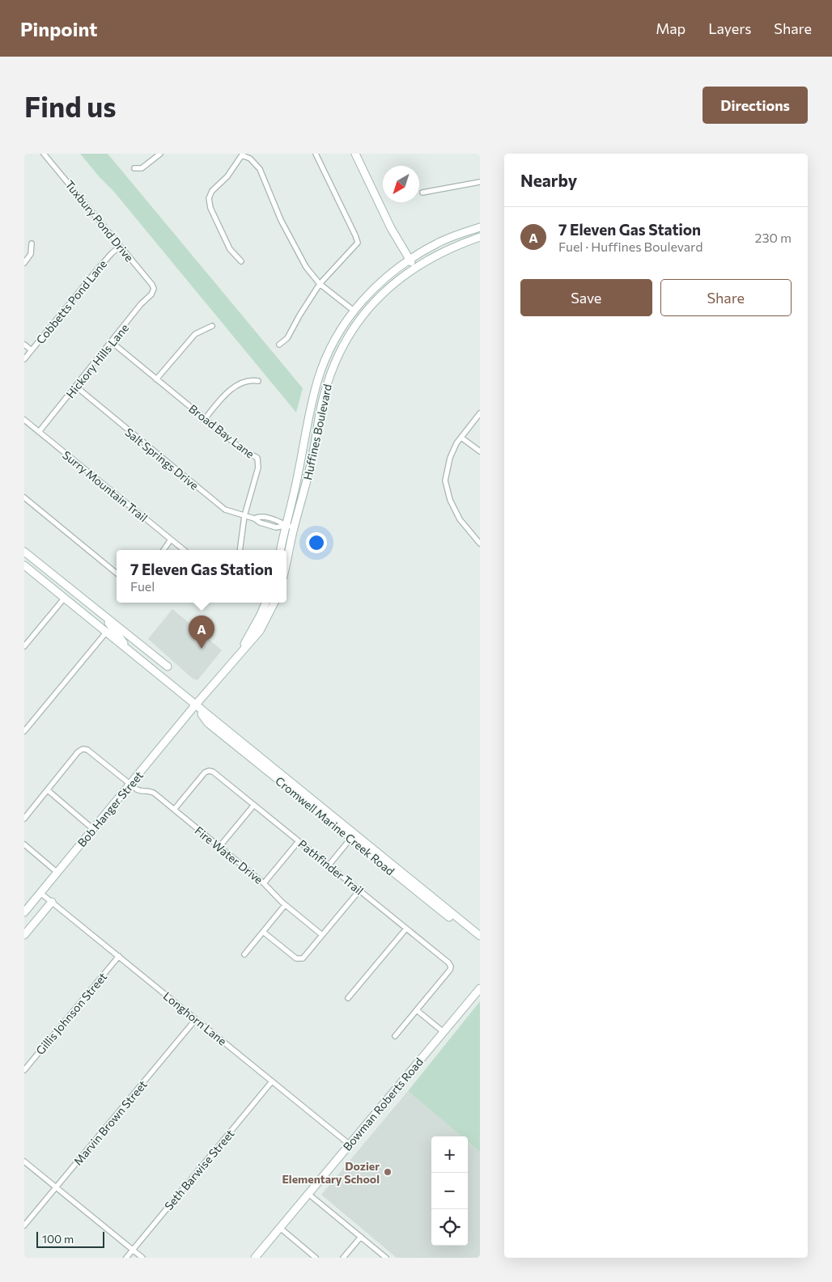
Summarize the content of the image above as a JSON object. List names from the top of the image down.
{
  "streets": {
    "main road": [
      "Huffines Boulevard",
      "Bob Hanger Street",
      "Cromwell Marine Creek Road",
      "Bowman Roberts Road"
    ],
    "street": [
      "Tuxbury Pond Drive",
      "Cobbetts Pond Lane",
      "Hickory Hills Lane",
      "Broad Bay Lane",
      "Salt Springs Drive",
      "Surry Mountain Trail",
      "Fire Water Drive",
      "Pathfinder Trail",
      "Gillis Johnson Street",
      "Longhorn Lane",
      "Marvin Brown Street",
      "Seth Barwise Street"
    ]
  },
  "crossings": [
    ["Tuxbury Pond Drive", "Cobbetts Pond Lane"],
    ["Tuxbury Pond Drive", "Hickory Hills Lane"],
    ["Hickory Hills Lane", "Broad Bay Lane"],
    ["Hickory Hills Lane", "Salt Springs Drive"],
    ["Hickory Hills Lane", "Surry Mountain Trail"],
    ["Broad Bay Lane", "Salt Springs Drive"],
    ["Huffines Boulevard", "Salt Springs Drive"],
    ["Bob Hanger Street", "Cromwell Marine Creek Road"],
    ["Bob Hanger Street", "Fire Water Drive"],
    ["Bob Hanger Street", "Longhorn Lane"],
    ["Fire Water Drive", "Pathfinder Trail"],
    ["Gillis Johnson Street", "Longhorn Lane"],
    ["Longhorn Lane", "Bowman Roberts Road"],
    ["Longhorn Lane", "Marvin Brown Street"],
    ["Longhorn Lane", "Seth Barwise Street"]
  ],
  "places": ["Dozier Elementary School"],
  "scale_bar": "100 m",
  "north": "bottom left",
  "page": {
    "header": "Pinpoint",
    "nav": ["Map", "Layers", "Share"],
    "buttons": [
      "Directions",
      ["Save", "Share"]
    ],
    "title": "Find us",
    "heading": "Nearby",
    "list": [
      {
        "mark": "A",
        "name": "7 Eleven Gas Station",
        "note": "Fuel · Huffines Boulevard",
        "value": "230 m"
      }
    ],
    "popup": ["7 Eleven Gas Station", "Fuel"],
    "pins": "A",
    "map_buttons": ["+", "−"],
    "scale": "100 m"
  }
}
